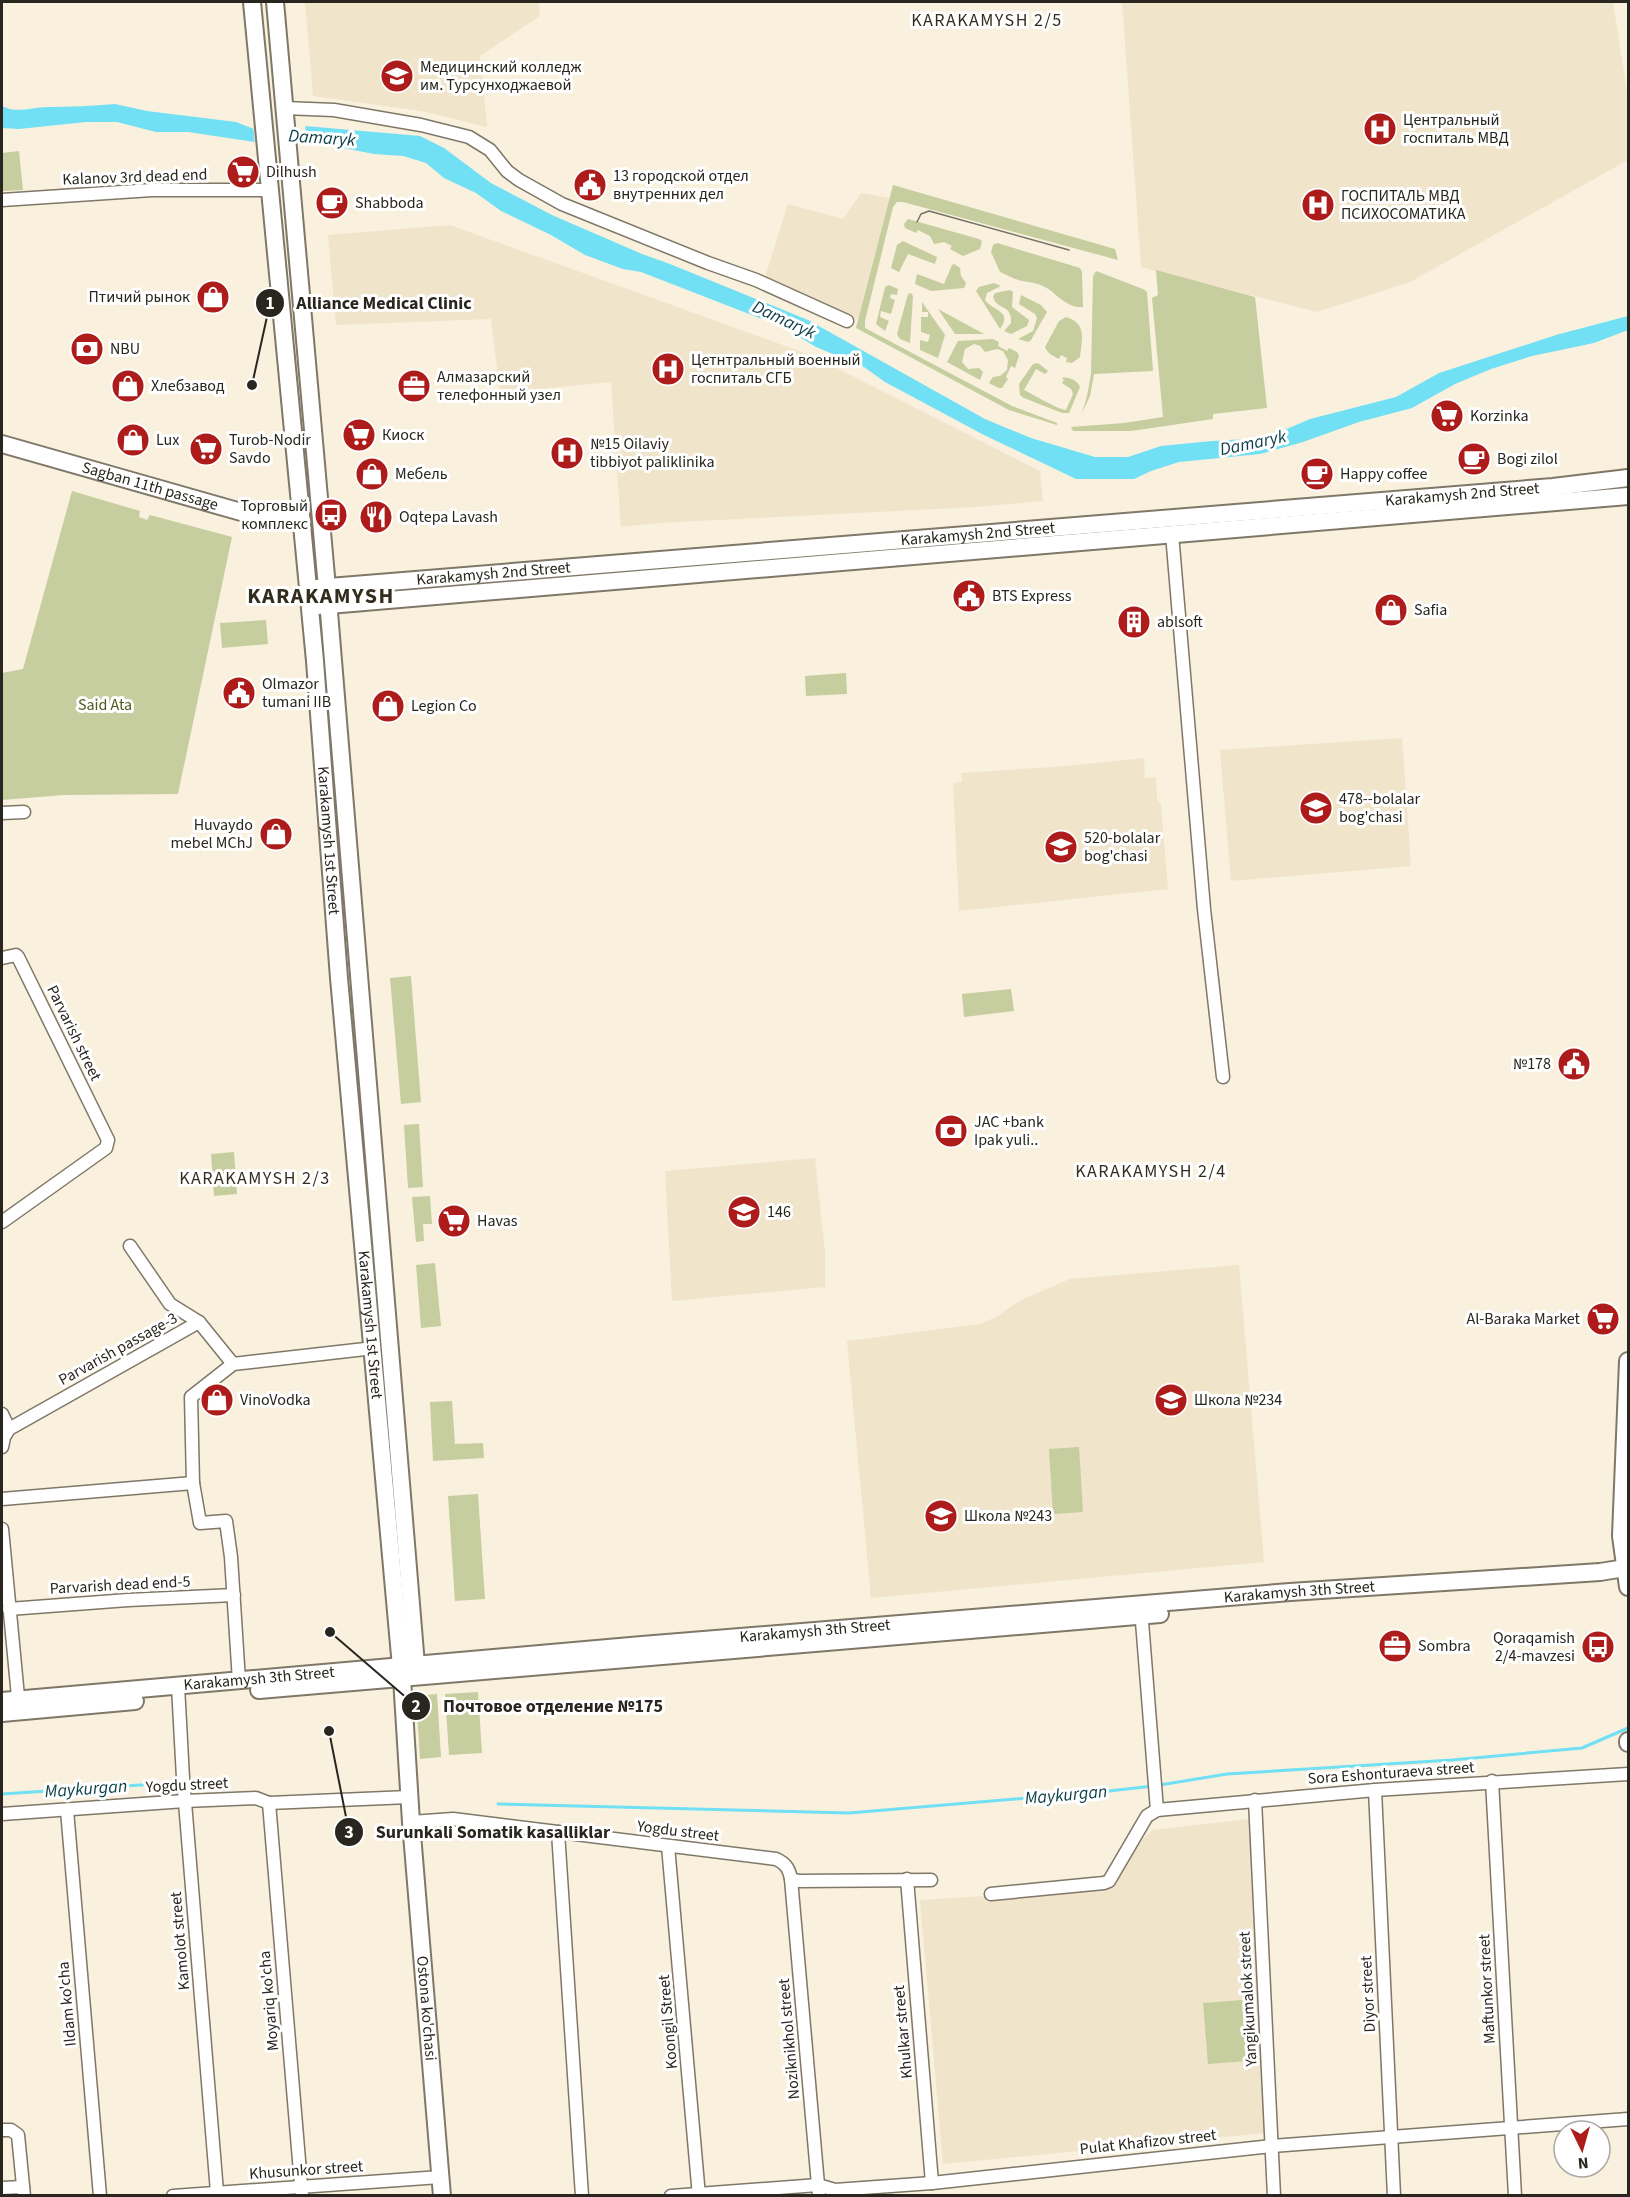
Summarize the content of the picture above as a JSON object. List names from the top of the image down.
{
  "streets": {
    "main road": [
      "Sagban 11th passage",
      "Karakamysh 2nd Street",
      "Karakamysh 1st Street",
      "Karakamysh 3th Street",
      "Ostona ko'chasi"
    ],
    "street": [
      "Kalanov 3rd dead end",
      "Parvarish street",
      "Parvarish passage-3",
      "Parvarish dead end-5",
      "Sora Eshonturaeva street",
      "Yogdu street",
      "Kamolot street",
      "Maftunkor street",
      "Diyor street",
      "Yangikumalok street",
      "Moyariq ko'cha",
      "Ildam ko'cha",
      "Koongil Street",
      "Khulkar street",
      "Noziknikhol street",
      "Pulat Khafizov street",
      "Khusunkor street"
    ]
  },
  "crossings": [
    ["Kalanov 3rd dead end", "Karakamysh 1st Street"],
    ["Sagban 11th passage", "Karakamysh 1st Street"],
    ["Karakamysh 2nd Street", "Karakamysh 1st Street"],
    ["Karakamysh 1st Street", "Karakamysh 3th Street"],
    ["Karakamysh 1st Street", "Ostona ko'chasi"],
    ["Karakamysh 3th Street", "Kamolot street"],
    ["Karakamysh 3th Street", "Ostona ko'chasi"],
    ["Sora Eshonturaeva street", "Maftunkor street"],
    ["Sora Eshonturaeva street", "Diyor street"],
    ["Sora Eshonturaeva street", "Yangikumalok street"],
    ["Yogdu street", "Kamolot street"],
    ["Yogdu street", "Moyariq ko'cha"],
    ["Yogdu street", "Ildam ko'cha"],
    ["Yogdu street", "Ostona ko'chasi"],
    ["Yogdu street", "Koongil Street"],
    ["Yogdu street", "Noziknikhol street"],
    ["Kamolot street", "Khusunkor street"],
    ["Maftunkor street", "Pulat Khafizov street"],
    ["Diyor street", "Pulat Khafizov street"],
    ["Yangikumalok street", "Pulat Khafizov street"],
    ["Moyariq ko'cha", "Khusunkor street"],
    ["Ostona ko'chasi", "Khusunkor street"],
    ["Koongil Street", "Pulat Khafizov street"],
    ["Khulkar street", "Pulat Khafizov street"],
    ["Noziknikhol street", "Pulat Khafizov street"]
  ],
  "districts": [
    "KARAKAMYSH 2/5",
    "KARAKAMYSH",
    "KARAKAMYSH 2/4",
    "KARAKAMYSH 2/3"
  ],
  "water": ["Damaryk", "Maykurgan"],
  "parks": ["Said Ata"],
  "places": {
    "school or university": [
      "Медицинский колледж им. Турсунходжаевой",
      "478--bolalar bog'chasi",
      "520-bolalar bog'chasi",
      "146",
      "Школа №234",
      "Школа №243"
    ],
    "hospital": [
      "Центральный госпиталь МВД",
      "ГОСПИТАЛЬ МВД ПСИХОСОМАТИКА",
      "Цетнтральный военный госпиталь СГБ",
      "№15 Oilaviy tibbiyot paliklinika"
    ],
    "supermarket": [
      "Dilhush",
      "Korzinka",
      "Киоск",
      "Turob-Nodir Savdo",
      "Havas",
      "Al-Baraka Market"
    ],
    "public building": [
      "13 городской отдел внутренних дел",
      "BTS Express",
      "Olmazor tumani IIB",
      "№178"
    ],
    "cafe": ["Shabboda", "Bogi zilol", "Happy coffee"],
    "shop": [
      "Птичий рынок",
      "Хлебзавод",
      "Lux",
      "Мебель",
      "Safia",
      "Legion Co",
      "Huvaydo mebel MChJ",
      "VinoVodka"
    ],
    "bank": ["NBU", "JAC +bank Ipak yuli.."],
    "other": ["Alliance Medical Clinic", "Почтовое отделение №175", "Surunkali Somatik kasalliklar"],
    "office": ["Алмазарский телефонный узел", "Sombra"],
    "bus stop": ["Торговый комплекс", "Qoraqamish 2/4-mavzesi"],
    "restaurant": ["Oqtepa Lavash"],
    "building": ["ablsoft"]
  },
  "north": "bottom"
}
